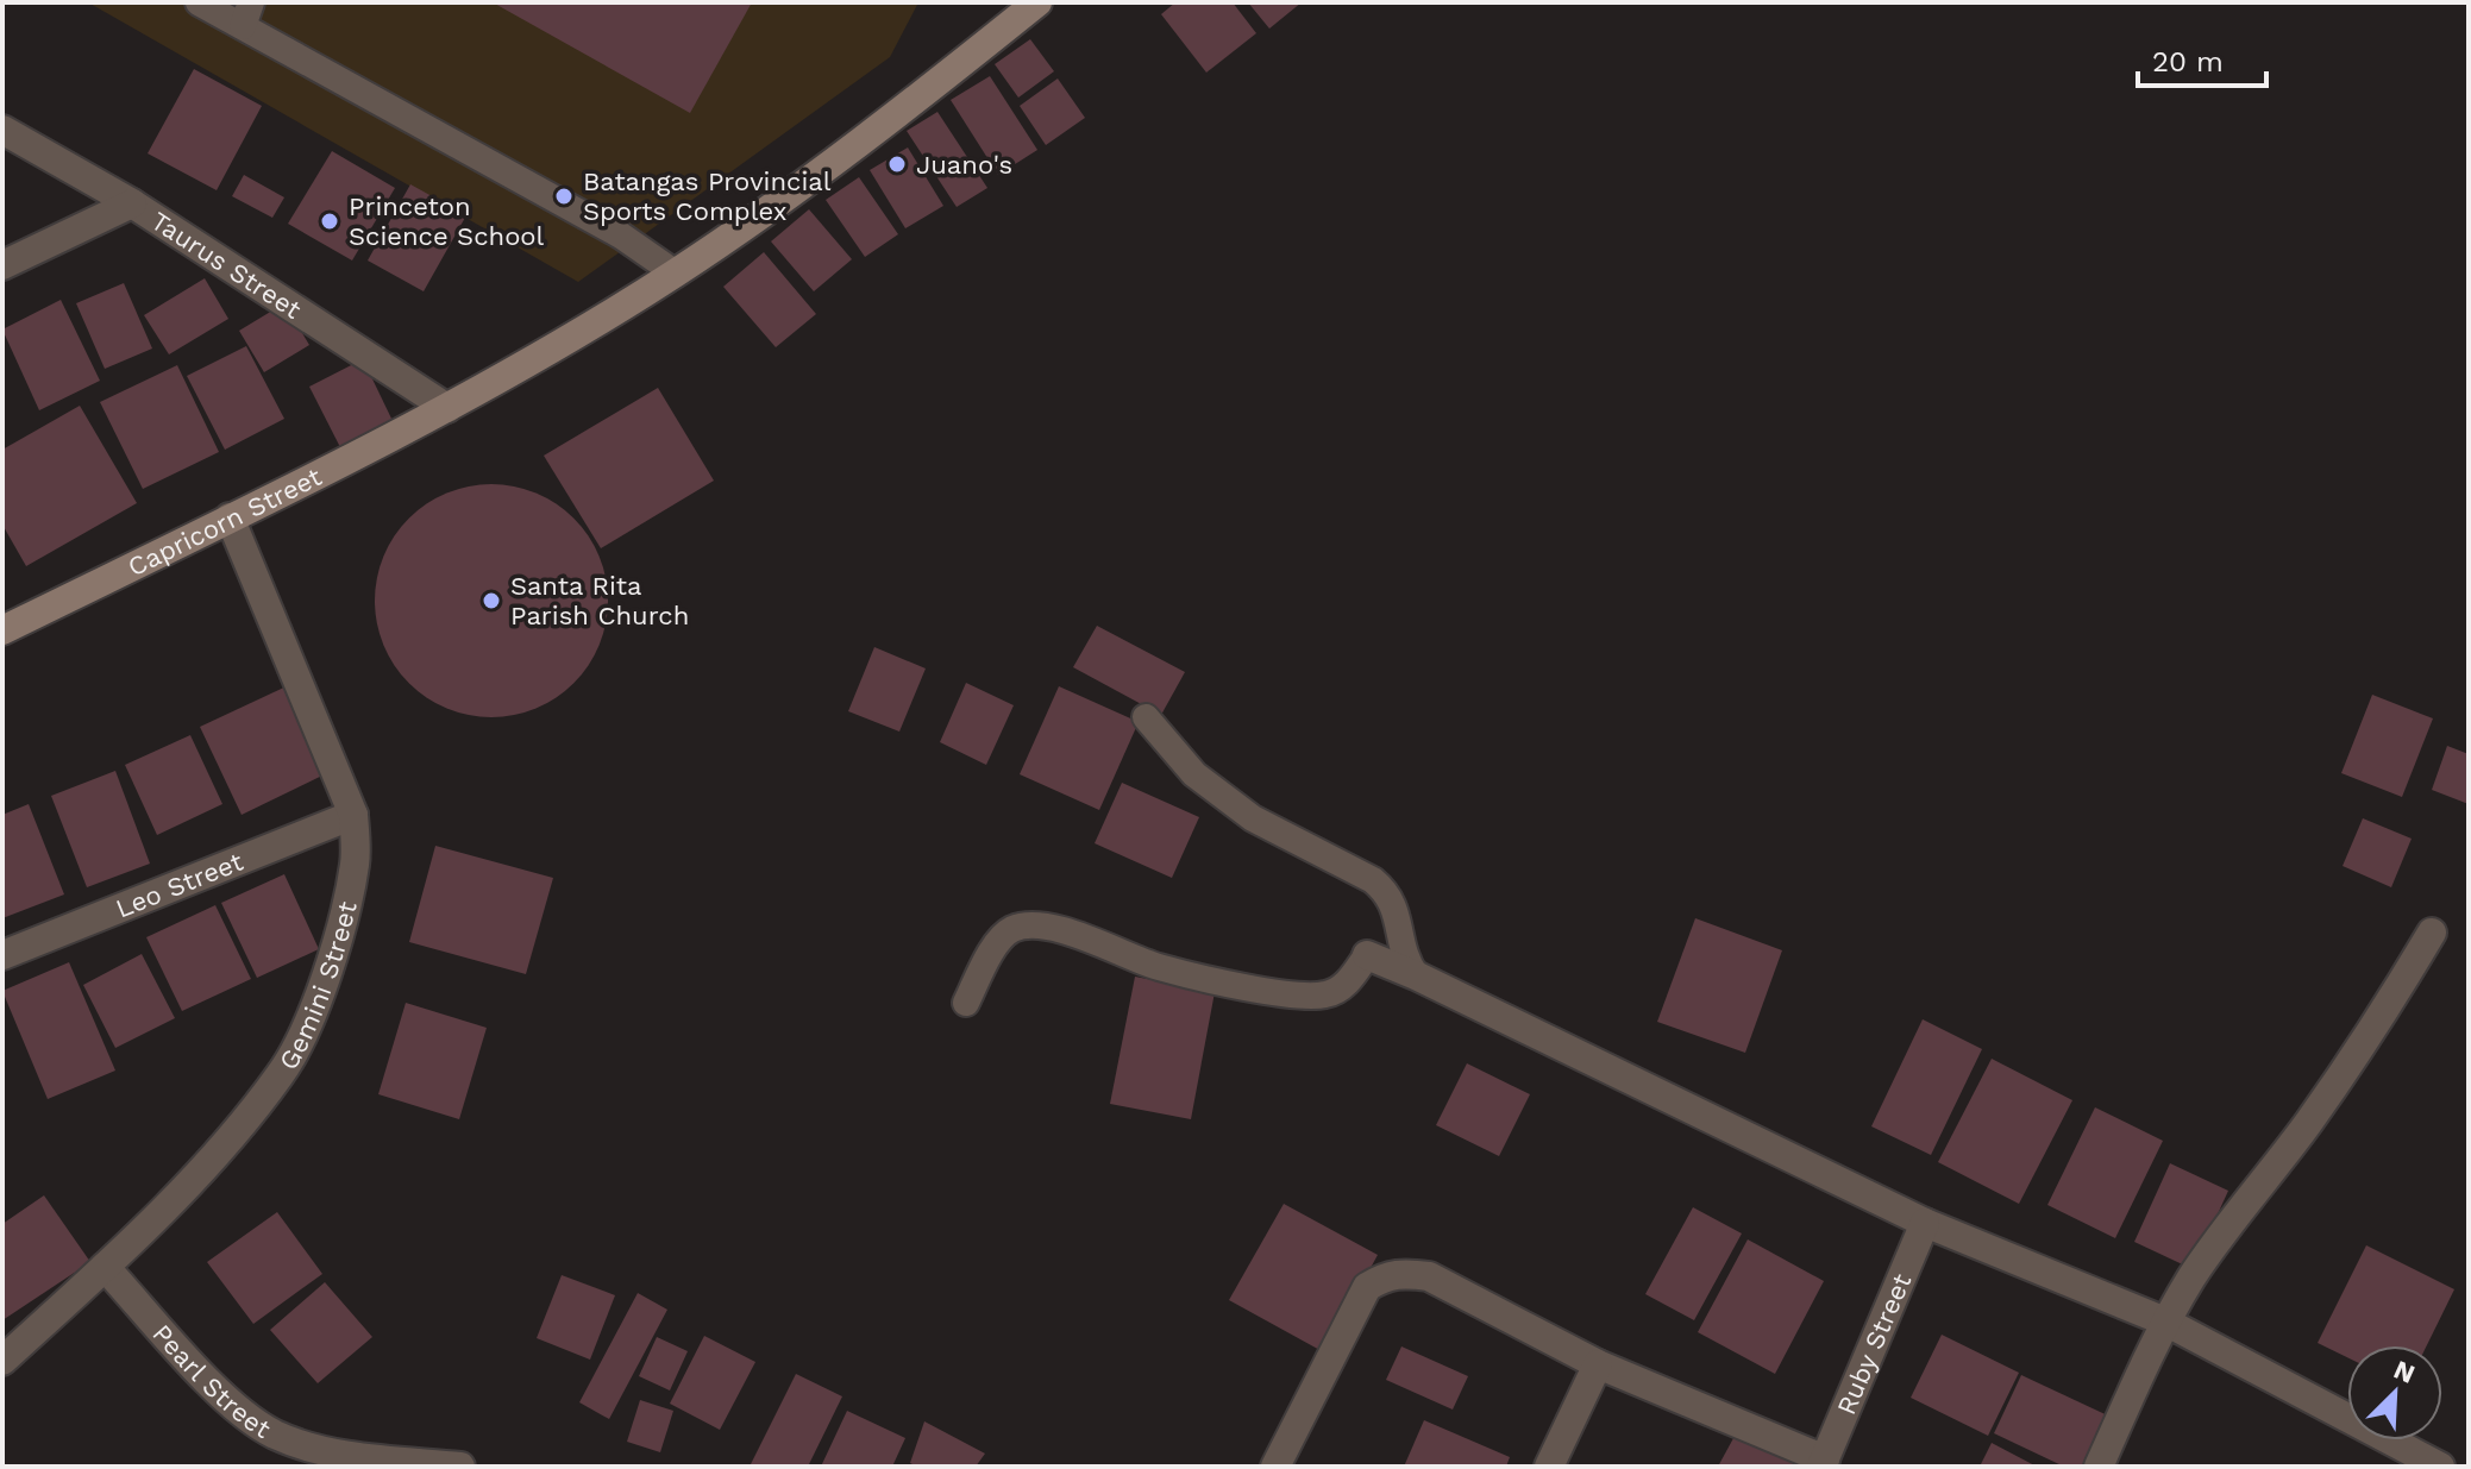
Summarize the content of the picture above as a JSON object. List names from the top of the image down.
{
  "streets": {
    "street": [
      "Taurus Street",
      "Capricorn Street",
      "Leo Street",
      "Gemini Street",
      "Ruby Street",
      "Pearl Street"
    ]
  },
  "crossings": [
    ["Taurus Street", "Capricorn Street"],
    ["Capricorn Street", "Gemini Street"],
    ["Leo Street", "Gemini Street"],
    ["Gemini Street", "Pearl Street"]
  ],
  "places": [
    "Juano's",
    "Batangas Provincial Sports Complex",
    "Princeton Science School",
    "Santa Rita Parish Church"
  ],
  "scale_bar": "20 m",
  "north": "top right"
}
